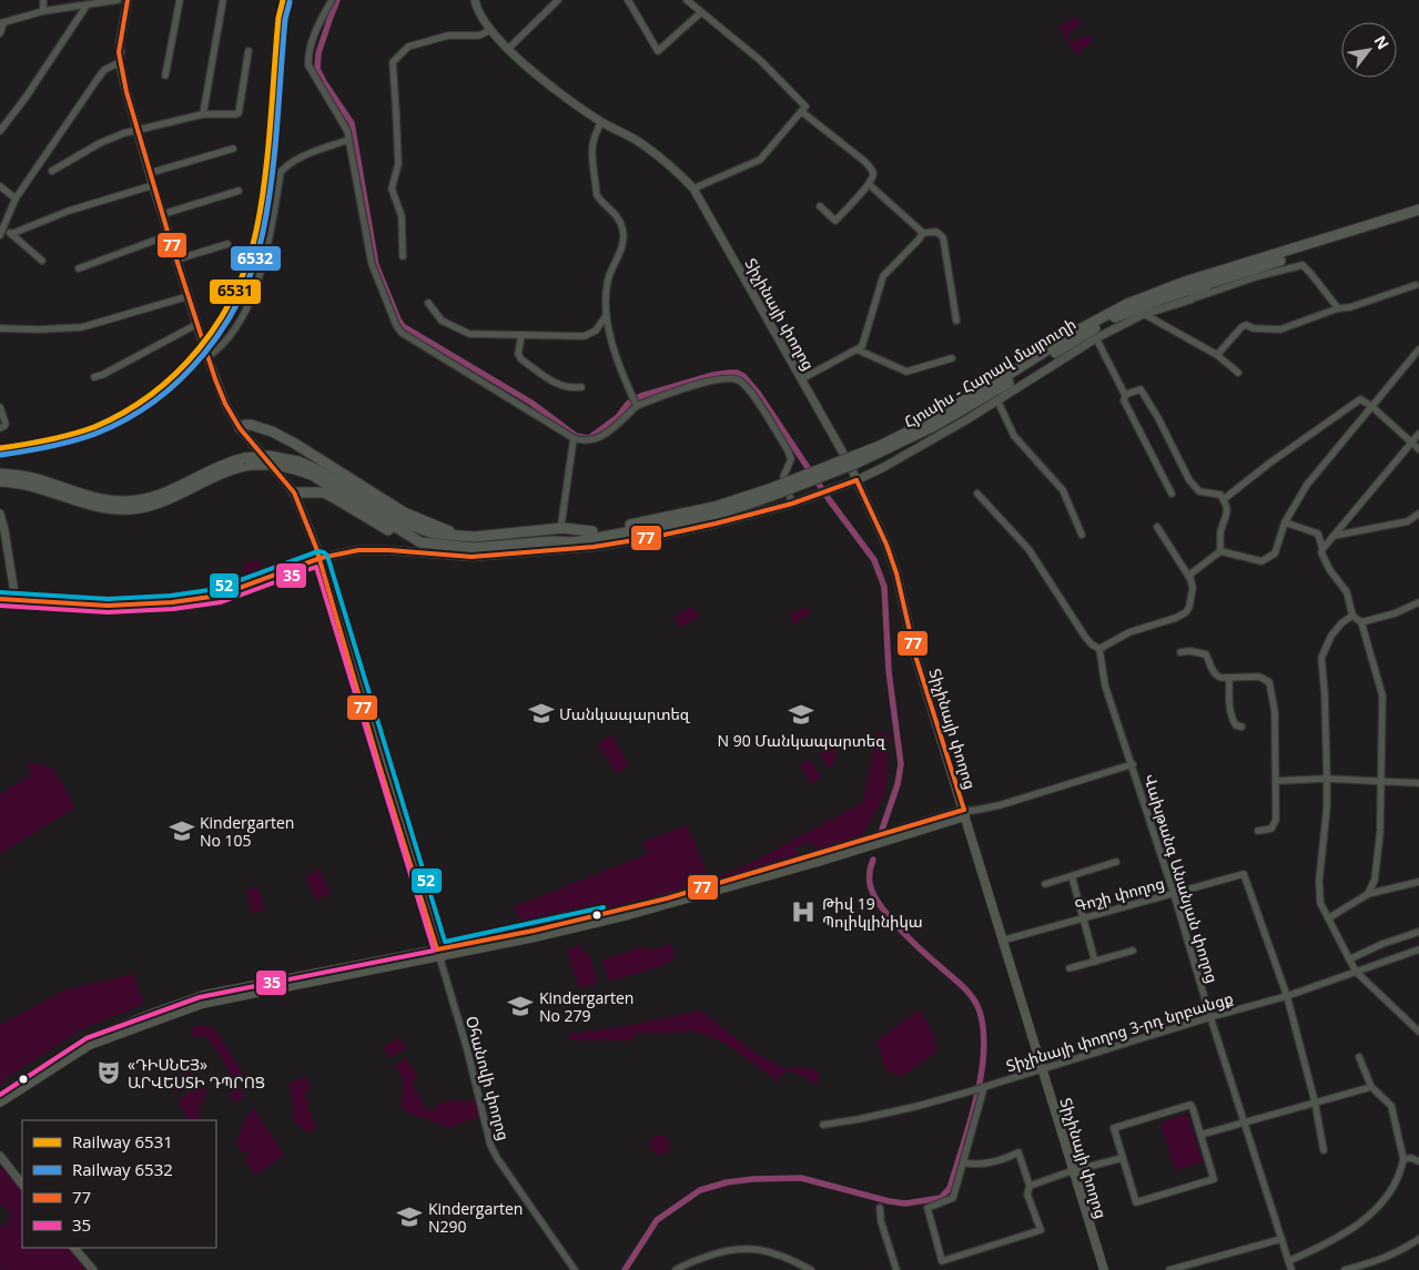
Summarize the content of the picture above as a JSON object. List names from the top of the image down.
{
  "streets": {
    "highway": ["Հյուսիս - Հարավ մայրուղի"],
    "main road": ["Տիչինայի փողոց", "Օհանովի փողոց"],
    "street": ["Վախթանգ Անանյան փողոց", "Գոշի փողոց", "Տիչինայի փողոց 3-րդ նրբանցք"]
  },
  "crossings": [
    ["Տիչինայի փողոց", "Գոշի փողոց"],
    ["Տիչինայի փողոց", "Տիչինայի փողոց 3-րդ նրբանցք"],
    ["Վախթանգ Անանյան փողոց", "Գոշի փողոց"],
    ["Վախթանգ Անանյան փողոց", "Տիչինայի փողոց 3-րդ նրբանցք"],
    ["Գոշի փողոց", "Տիչինայի փողոց 3-րդ նրբանցք"]
  ],
  "places": {
    "school or university": [
      "Մանկապարտեզ",
      "N 90 Մանկապարտեզ",
      "Kindergarten No 105",
      "Kindergarten No 279",
      "Kindergarten N290"
    ],
    "hospital": ["Թիվ 19 Պոլիկլինիկա"],
    "theatre": ["«ԴԻՍՆԵՅ» ԱՐՎԵՍՏԻ ԴՊՐՈՑ"]
  },
  "lines": [
    "rail line 6531",
    "transit line 77",
    "rail line 6532",
    "transit line 52",
    "transit line 35"
  ],
  "legend": [
    "Railway 6531",
    "Railway 6532",
    "77",
    "35"
  ],
  "north": "top right"
}
